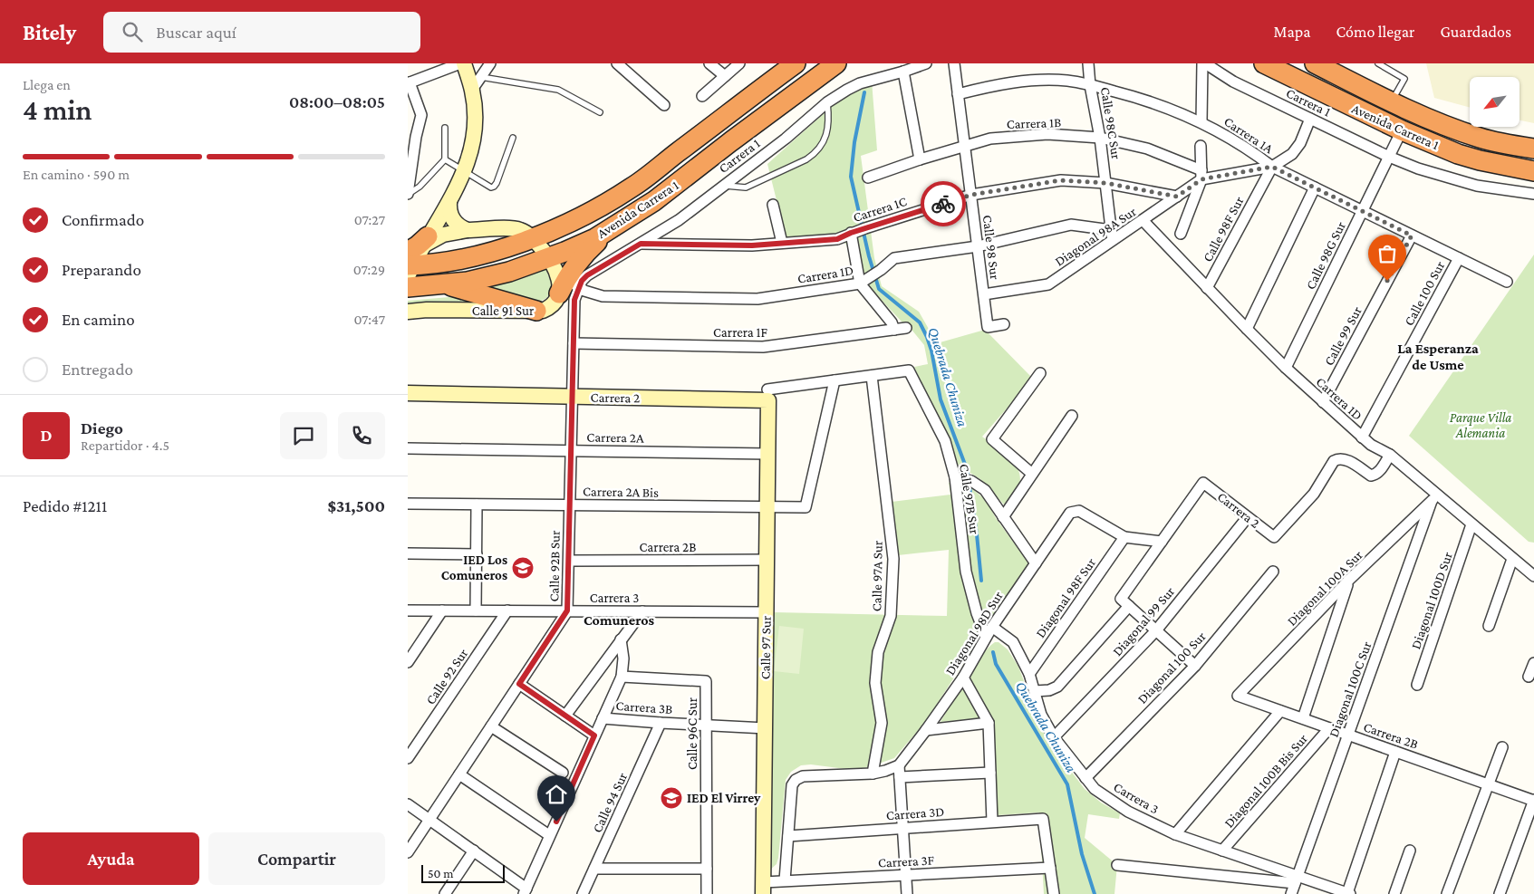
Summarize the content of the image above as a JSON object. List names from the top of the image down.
{
  "streets": {
    "highway": ["Avenida Carrera 1"],
    "street": [
      "Carrera 1",
      "Carrera 1B",
      "Calle 98C Sur",
      "Carrera 1A",
      "Carrera 1C",
      "Calle 98F Sur",
      "Diagonal 98A Sur",
      "Calle 98 Sur",
      "Calle 98G Sur",
      "Carrera 1D",
      "Calle 100 Sur",
      "Calle 91 Sur",
      "Carrera 1F",
      "Calle 99 Sur",
      "Carrera 2",
      "Carrera 2A",
      "Carrera 2A Bis",
      "Calle 97B Sur",
      "Carrera 2B",
      "Calle 92B Sur",
      "Calle 97A Sur",
      "Diagonal 100A Sur",
      "Carrera 3",
      "Diagonal 98F Sur",
      "Diagonal 100D Sur",
      "Diagonal 99 Sur",
      "Diagonal 98D Sur",
      "Calle 97 Sur",
      "Diagonal 100 Sur",
      "Calle 92 Sur",
      "Diagonal 100C Sur",
      "Carrera 3B",
      "Calle 96C Sur",
      "Diagonal 100B Bis Sur",
      "Calle 94 Sur",
      "Carrera 3D",
      "Carrera 3F"
    ]
  },
  "crossings": [
    ["Carrera 1", "Carrera 1C"],
    ["Carrera 1", "Calle 98F Sur"],
    ["Carrera 1", "Calle 98G Sur"],
    ["Carrera 1", "Carrera 1D"],
    ["Carrera 1", "Calle 91 Sur"],
    ["Carrera 1", "Calle 92B Sur"],
    ["Carrera 1B", "Calle 98C Sur"],
    ["Carrera 1B", "Diagonal 98A Sur"],
    ["Carrera 1B", "Calle 98 Sur"],
    ["Calle 98C Sur", "Carrera 1A"],
    ["Calle 98C Sur", "Carrera 1C"],
    ["Calle 98C Sur", "Diagonal 98A Sur"],
    ["Calle 98C Sur", "Carrera 1D"],
    ["Avenida Carrera 1", "Calle 98G Sur"],
    ["Carrera 1A", "Calle 98F Sur"],
    ["Carrera 1A", "Calle 98 Sur"],
    ["Carrera 1A", "Calle 98G Sur"],
    ["Carrera 1A", "Calle 100 Sur"],
    ["Carrera 1A", "Calle 99 Sur"],
    ["Carrera 1C", "Diagonal 98A Sur"],
    ["Carrera 1C", "Calle 98 Sur"],
    ["Calle 98F Sur", "Carrera 1D"],
    ["Diagonal 98A Sur", "Calle 98 Sur"],
    ["Diagonal 98A Sur", "Carrera 1D"],
    ["Calle 98 Sur", "Carrera 1D"],
    ["Calle 98G Sur", "Carrera 1D"],
    ["Carrera 1D", "Calle 100 Sur"],
    ["Carrera 1D", "Calle 91 Sur"],
    ["Carrera 1D", "Calle 99 Sur"],
    ["Carrera 1D", "Carrera 2"],
    ["Carrera 1D", "Calle 92B Sur"],
    ["Carrera 1D", "Diagonal 100A Sur"],
    ["Carrera 1D", "Diagonal 100D Sur"],
    ["Carrera 1D", "Diagonal 100C Sur"],
    ["Calle 91 Sur", "Calle 92B Sur"],
    ["Carrera 1F", "Calle 92B Sur"],
    ["Carrera 2", "Carrera 2A Bis"],
    ["Carrera 2", "Calle 97B Sur"],
    ["Carrera 2", "Calle 92B Sur"],
    ["Carrera 2", "Calle 97A Sur"],
    ["Carrera 2", "Diagonal 99 Sur"],
    ["Carrera 2", "Calle 97 Sur"],
    ["Carrera 2A", "Calle 92B Sur"],
    ["Carrera 2A", "Calle 97 Sur"],
    ["Carrera 2A Bis", "Calle 92B Sur"],
    ["Carrera 2A Bis", "Calle 97 Sur"],
    ["Calle 97B Sur", "Diagonal 98D Sur"],
    ["Carrera 2B", "Calle 92B Sur"],
    ["Carrera 2B", "Diagonal 100A Sur"],
    ["Carrera 2B", "Calle 97 Sur"],
    ["Carrera 2B", "Diagonal 100C Sur"],
    ["Carrera 2B", "Diagonal 100B Bis Sur"],
    ["Calle 92B Sur", "Carrera 3"],
    ["Diagonal 100A Sur", "Diagonal 100C Sur"],
    ["Carrera 3", "Diagonal 98F Sur"],
    ["Carrera 3", "Diagonal 99 Sur"],
    ["Carrera 3", "Diagonal 98D Sur"],
    ["Carrera 3", "Calle 97 Sur"],
    ["Carrera 3", "Diagonal 100 Sur"],
    ["Carrera 3", "Calle 92 Sur"],
    ["Carrera 3", "Diagonal 100C Sur"],
    ["Carrera 3", "Diagonal 100B Bis Sur"],
    ["Diagonal 98F Sur", "Diagonal 98D Sur"],
    ["Calle 97 Sur", "Carrera 3B"],
    ["Calle 97 Sur", "Carrera 3F"],
    ["Carrera 3B", "Calle 96C Sur"],
    ["Carrera 3B", "Calle 94 Sur"],
    ["Carrera 3D", "Carrera 3F"]
  ],
  "districts": ["La Esperanza de Usme", "Comuneros"],
  "water": ["Quebrada Chuniza"],
  "parks": ["Parque Villa Alemania"],
  "places": {
    "school or university": ["IED Los Comuneros", "IED El Virrey"]
  },
  "scale_bar": "50 m",
  "north": "bottom left",
  "page": {
    "header": "Bitely",
    "search": "Buscar aquí",
    "nav": ["Mapa", "Cómo llegar", "Guardados"],
    "heading": ["4 min", "Llega en", "08:00–08:05"],
    "panel": [
      "Diego",
      "Repartidor · 4.5",
      "Pedido #1211",
      "$31,500"
    ],
    "bar": "En camino · 590 m",
    "list": [
      ["Confirmado", "07:27"],
      ["Preparando", "07:29"],
      ["En camino", "07:47"],
      "Entregado"
    ],
    "round": "D",
    "buttons": ["Ayuda", "Compartir"],
    "scale": "50 m"
  }
}
